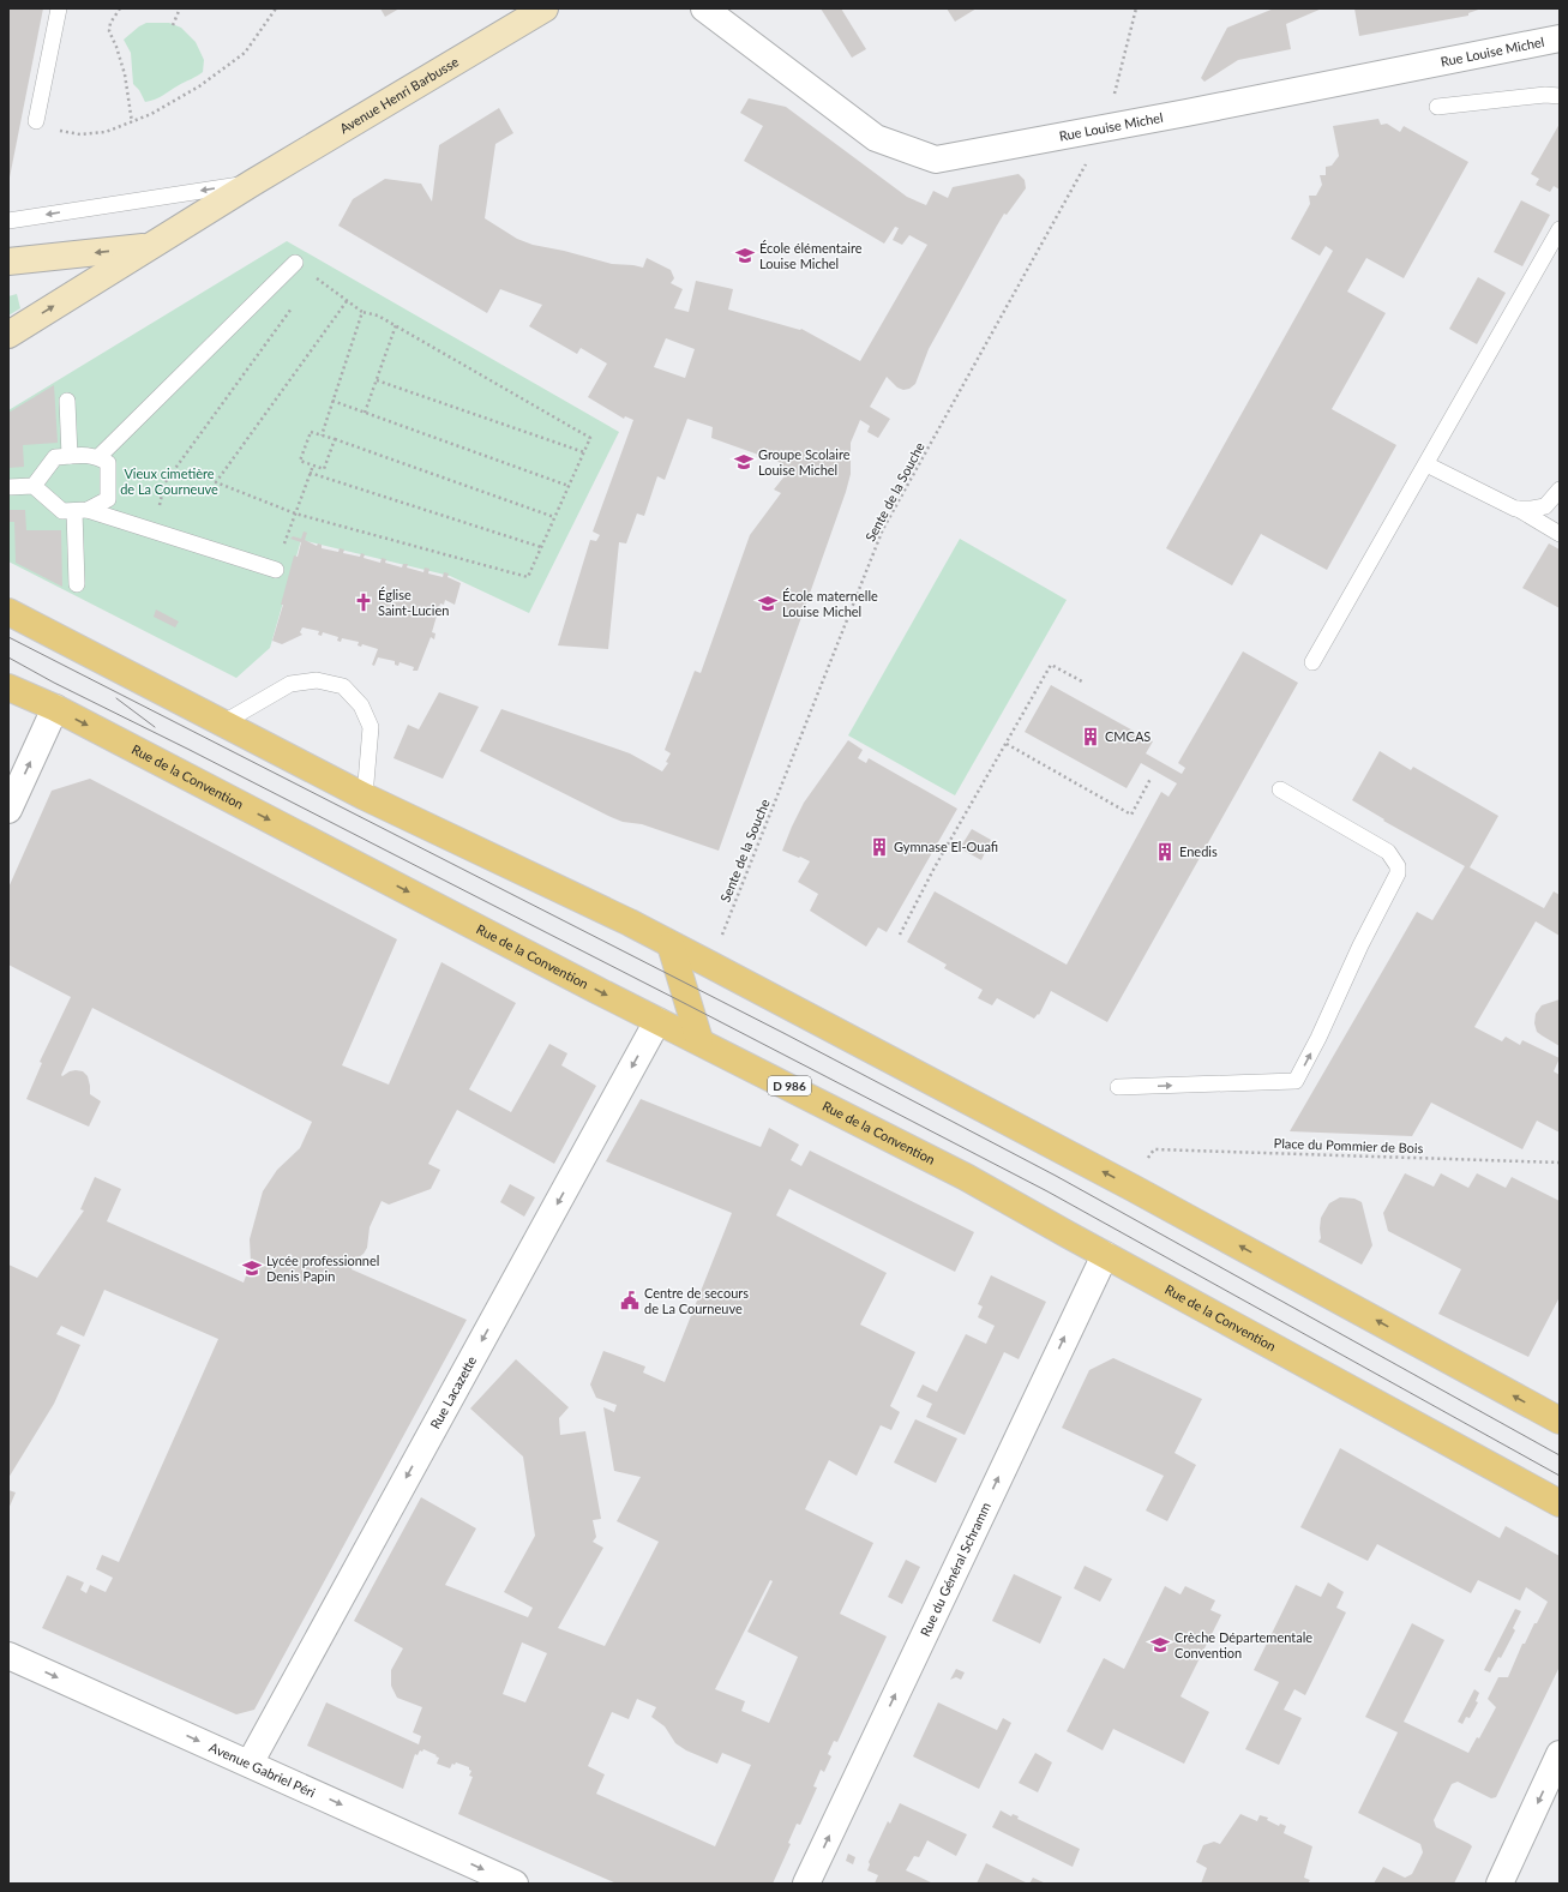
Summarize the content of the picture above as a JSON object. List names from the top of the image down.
{
  "streets": {
    "main road": ["Avenue Henri Barbusse", "Rue de la Convention", "D 986"],
    "street": [
      "Rue Louise Michel",
      "Rue Lacazette",
      "Rue du Général Schramm",
      "Avenue Gabriel Péri"
    ],
    "path": ["Sente de la Souche", "Place du Pommier de Bois"]
  },
  "crossings": [
    ["Rue Louise Michel", "Sente de la Souche"],
    ["Rue de la Convention", "Rue Lacazette"],
    ["Rue de la Convention", "Rue du Général Schramm"],
    ["Rue Lacazette", "Avenue Gabriel Péri"]
  ],
  "one_way": ["Rue Lacazette", "Rue du Général Schramm", "Avenue Gabriel Péri"],
  "parks": ["Vieux cimetière de La Courneuve"],
  "places": {
    "school or university": [
      "École élémentaire Louise Michel",
      "Groupe Scolaire Louise Michel",
      "École maternelle Louise Michel",
      "Lycée professionnel Denis Papin",
      "Crèche Départementale Convention"
    ],
    "church": ["Église Saint-Lucien"],
    "building": ["CMCAS", "Gymnase El-Ouafi", "Enedis"],
    "public building": ["Centre de secours de La Courneuve"]
  }
}
